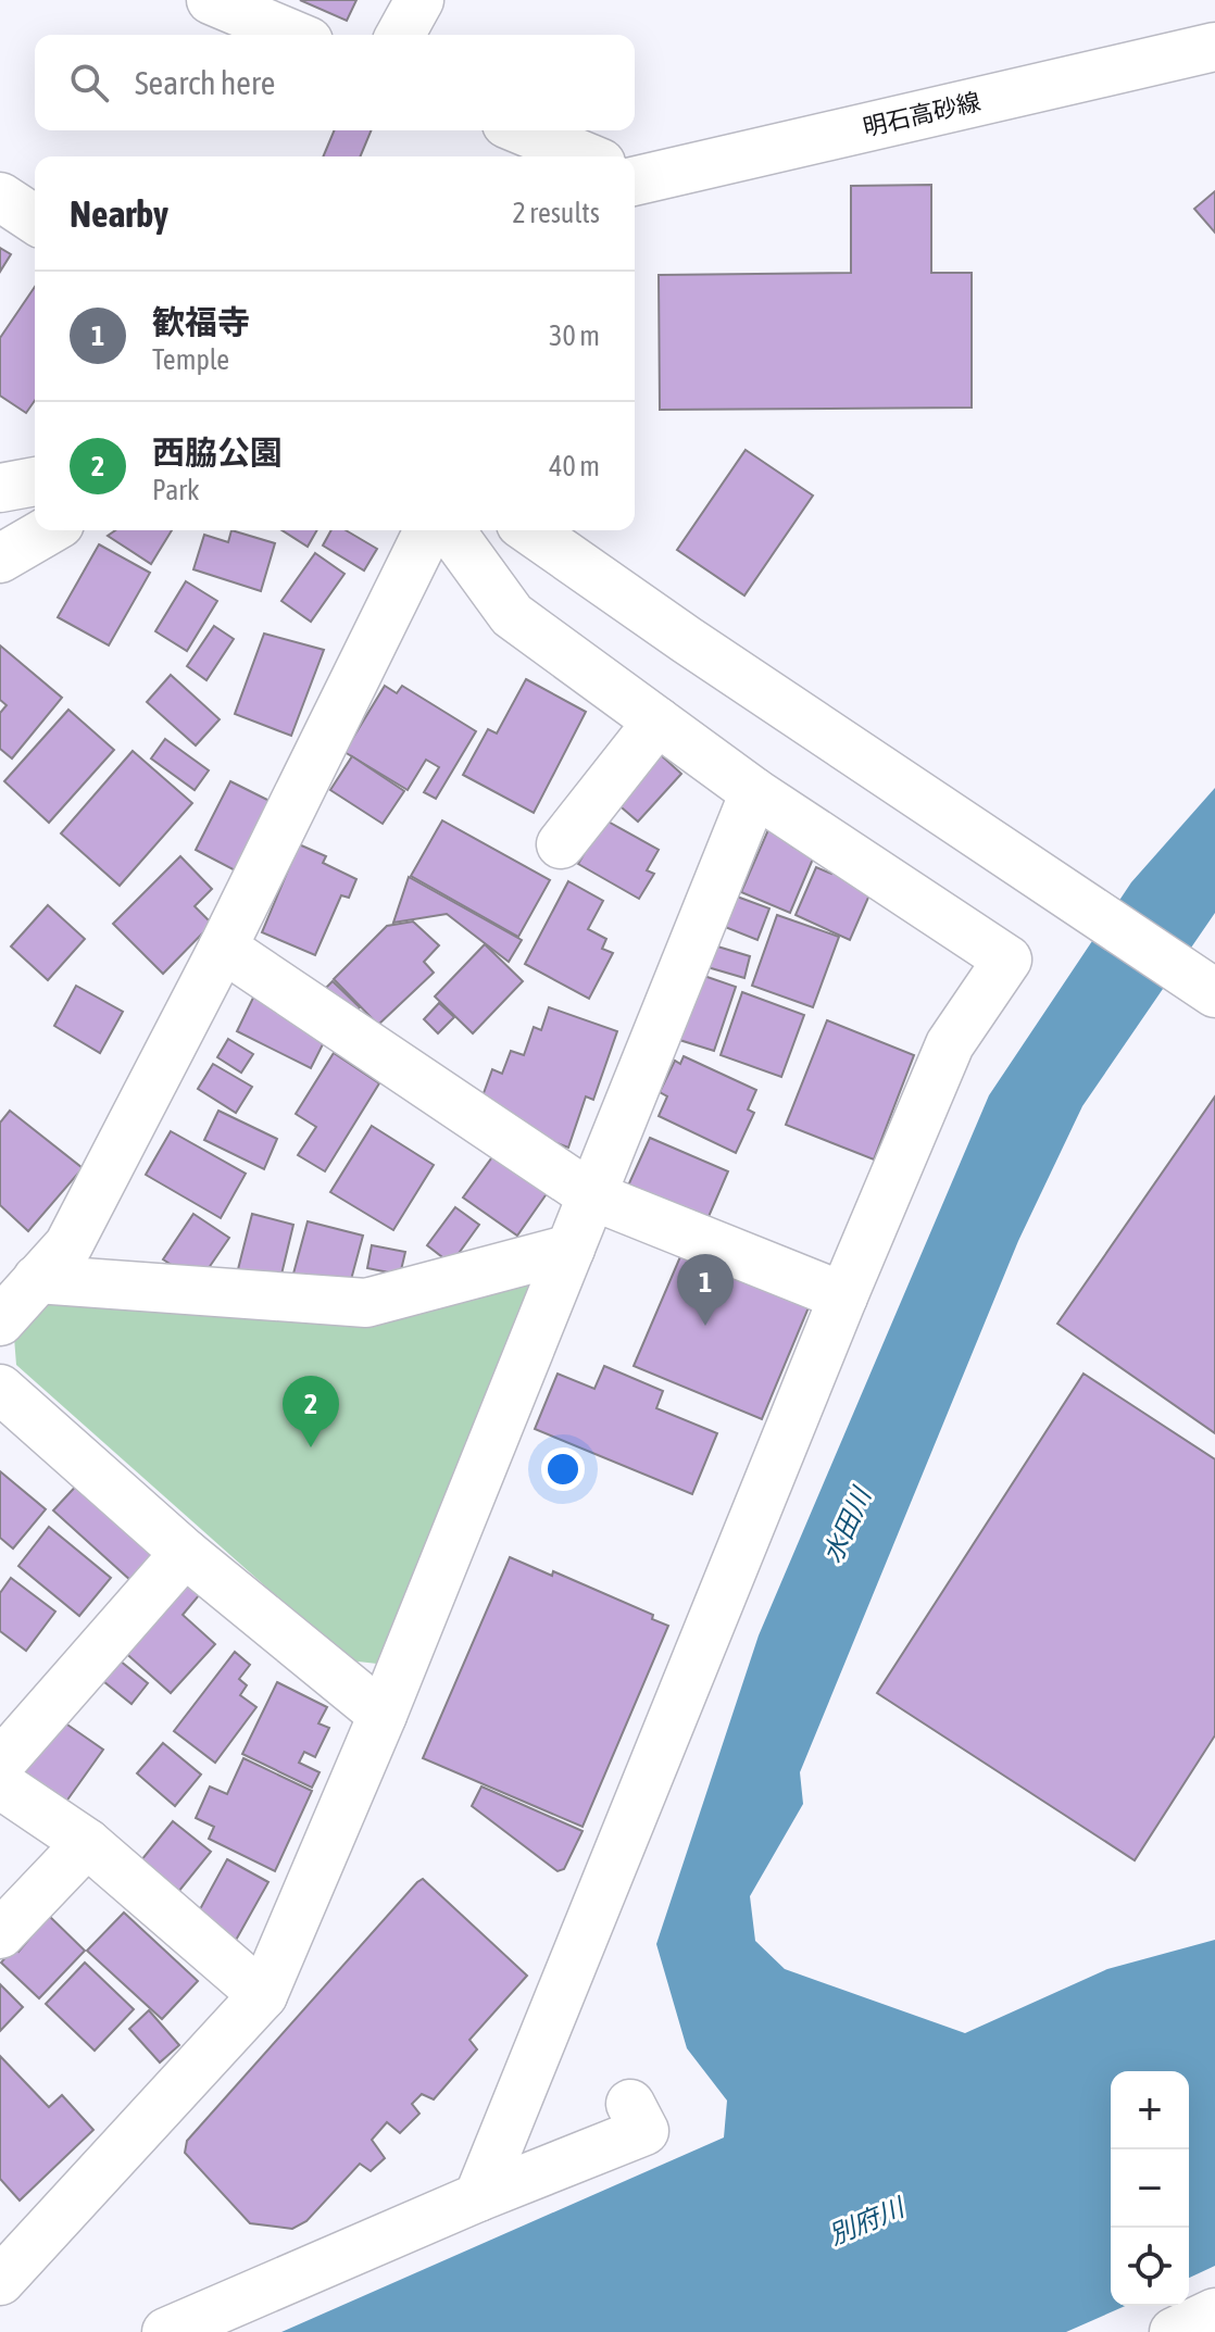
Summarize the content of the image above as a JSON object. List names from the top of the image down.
{
  "streets": {
    "street": ["明石高砂線"]
  },
  "water": ["水田川", "別府川"],
  "page": {
    "search": "Search here",
    "heading": ["Nearby", "2 results"],
    "list": [
      {
        "mark": "1",
        "name": "歓福寺",
        "note": "Temple",
        "value": "30 m"
      },
      {
        "mark": "2",
        "name": "西脇公園",
        "note": "Park",
        "value": "40 m"
      }
    ],
    "pins": ["1", "2"],
    "map_buttons": ["+", "−"]
  }
}
